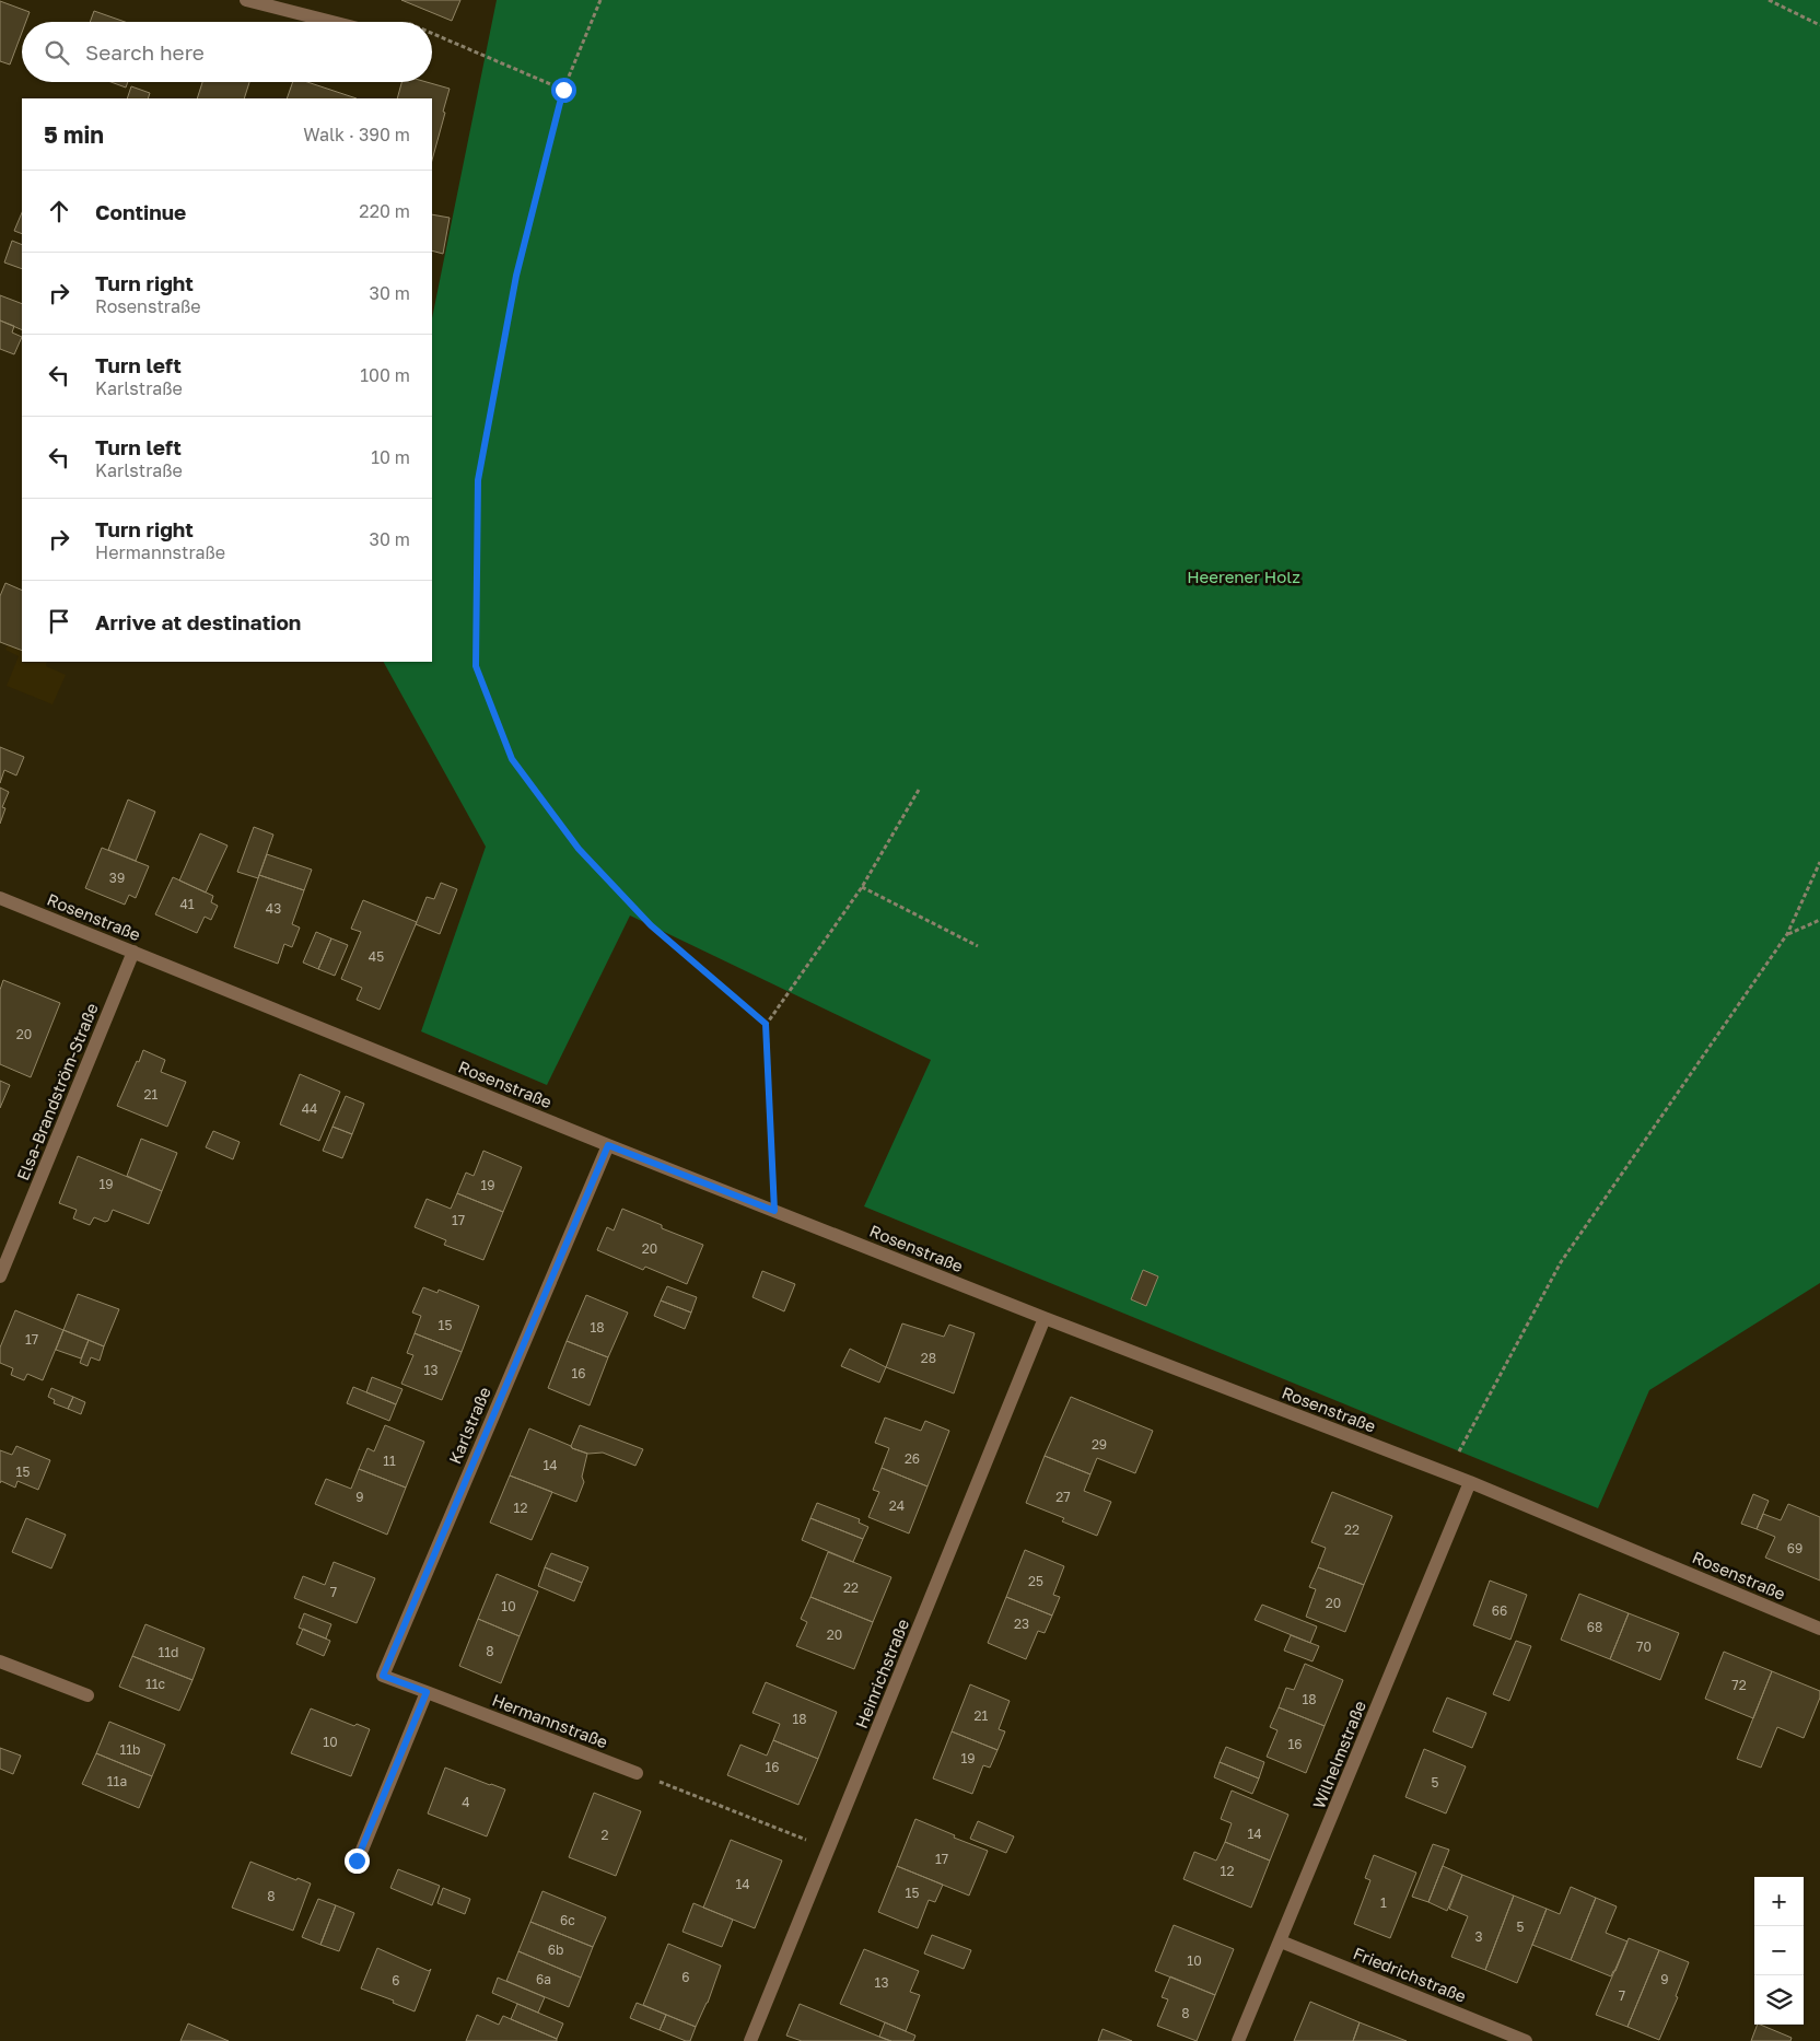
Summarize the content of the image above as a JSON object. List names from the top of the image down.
{
  "streets": {
    "street": [
      "Rosenstraße",
      "Elsa-Brandström-Straße",
      "Karlstraße",
      "Heinrichstraße",
      "Hermannstraße",
      "Wilhelmstraße",
      "Friedrichstraße"
    ]
  },
  "crossings": [
    ["Rosenstraße", "Elsa-Brandström-Straße"],
    ["Rosenstraße", "Karlstraße"],
    ["Rosenstraße", "Heinrichstraße"],
    ["Rosenstraße", "Wilhelmstraße"],
    ["Karlstraße", "Hermannstraße"],
    ["Wilhelmstraße", "Friedrichstraße"]
  ],
  "parks": ["Heerener Holz"],
  "house_numbers": [
    "39",
    "41",
    "43",
    "45",
    "20",
    "21",
    "44",
    "19",
    "19",
    "17",
    "20",
    "15",
    "18",
    "17",
    "28",
    "13",
    "16",
    "29",
    "26",
    "11",
    "14",
    "15",
    "9",
    "27",
    "24",
    "12",
    "22",
    "69",
    "25",
    "22",
    "7",
    "20",
    "10",
    "66",
    "23",
    "68",
    "20",
    "70",
    "8",
    "11d",
    "11c",
    "72",
    "18",
    "21",
    "18",
    "10",
    "16",
    "11b",
    "19",
    "16",
    "11a",
    "5",
    "4",
    "14",
    "2",
    "17",
    "12",
    "14",
    "15",
    "8",
    "1",
    "6c",
    "5",
    "3",
    "6b",
    "10",
    "6",
    "6a",
    "9",
    "6",
    "13",
    "7",
    "8"
  ],
  "page": {
    "search": "Search here",
    "heading": ["5 min", "Walk · 390 m"],
    "list": [
      ["Continue", "220 m"],
      ["Turn right", "Rosenstraße", "30 m"],
      ["Turn left", "Karlstraße", "100 m"],
      ["Turn left", "Karlstraße", "10 m"],
      ["Turn right", "Hermannstraße", "30 m"],
      "Arrive at destination"
    ],
    "map_buttons": ["+", "−"]
  }
}
